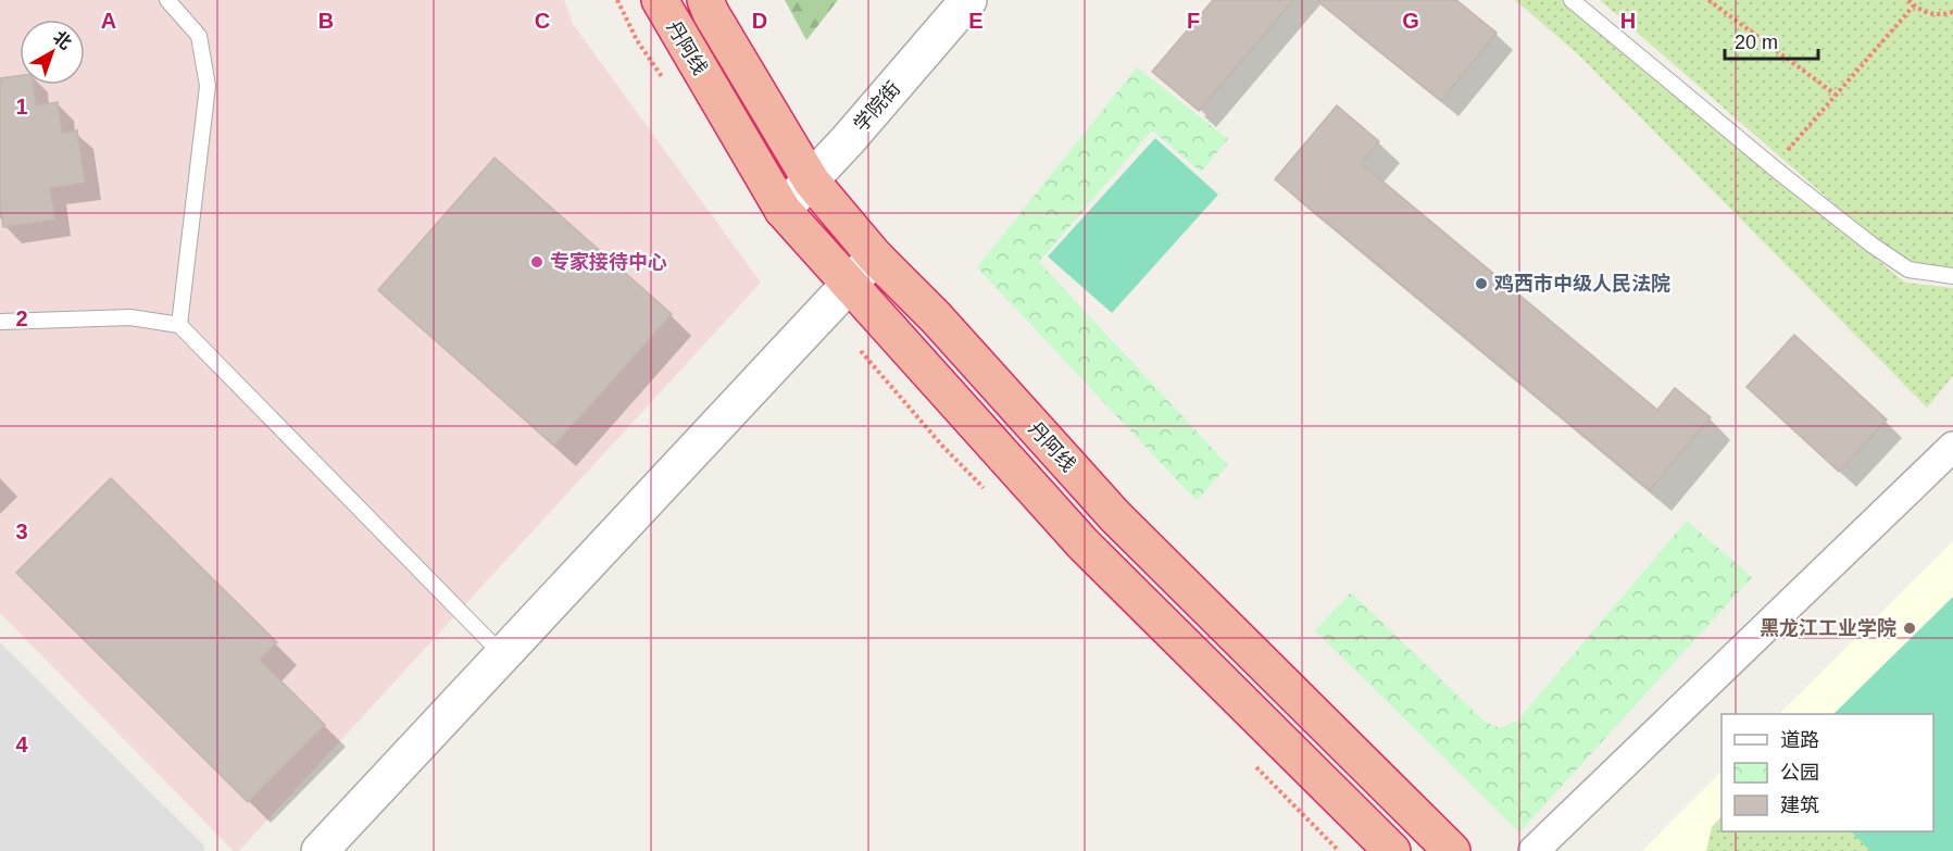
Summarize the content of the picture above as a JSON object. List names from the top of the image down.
{
  "streets": {
    "highway": ["丹阿线"],
    "street": ["学院街"]
  },
  "crossings": [
    ["丹阿线", "学院街"]
  ],
  "places": ["专家接待中心", "鸡西市中级人民法院", "黑龙江工业学院"],
  "legend": ["道路", "公园", "建筑"],
  "scale_bar": "20 m",
  "north": "top right",
  "grid": {
    "columns": [
      "A",
      "B",
      "C",
      "D",
      "E",
      "F",
      "G",
      "H"
    ],
    "rows": [
      "1",
      "2",
      "3",
      "4"
    ]
  }
}
